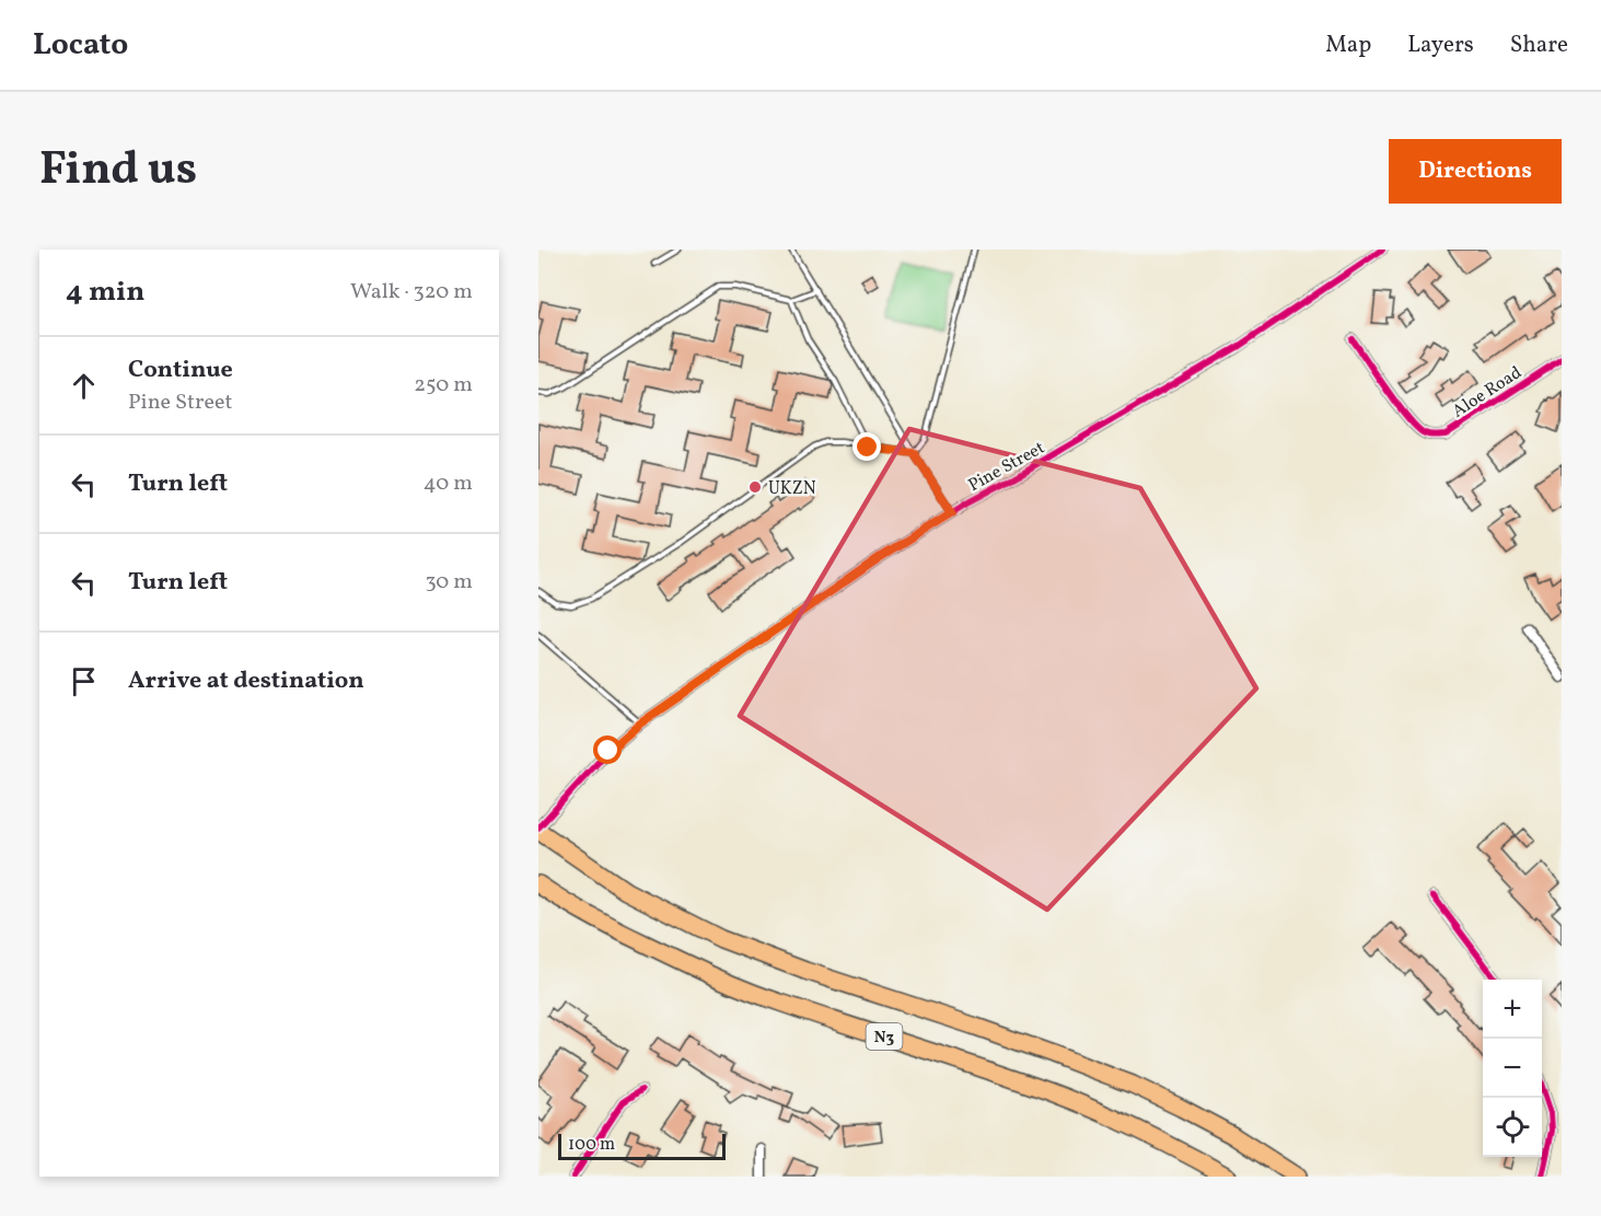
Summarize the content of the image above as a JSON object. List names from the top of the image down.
{
  "streets": {
    "highway": ["N3"],
    "street": ["Aloe Road", "Pine Street"]
  },
  "crossings": [
    ["Pine Street", "N3"]
  ],
  "places": ["UKZN"],
  "scale_bar": "100 m",
  "page": {
    "header": "Locato",
    "nav": ["Map", "Layers", "Share"],
    "title": "Find us",
    "buttons": "Directions",
    "heading": ["4 min", "Walk · 320 m"],
    "list": [
      ["Continue", "Pine Street", "250 m"],
      ["Turn left", "40 m"],
      ["Turn left", "30 m"],
      "Arrive at destination"
    ],
    "map_buttons": ["+", "−"],
    "scale": "100 m"
  }
}
